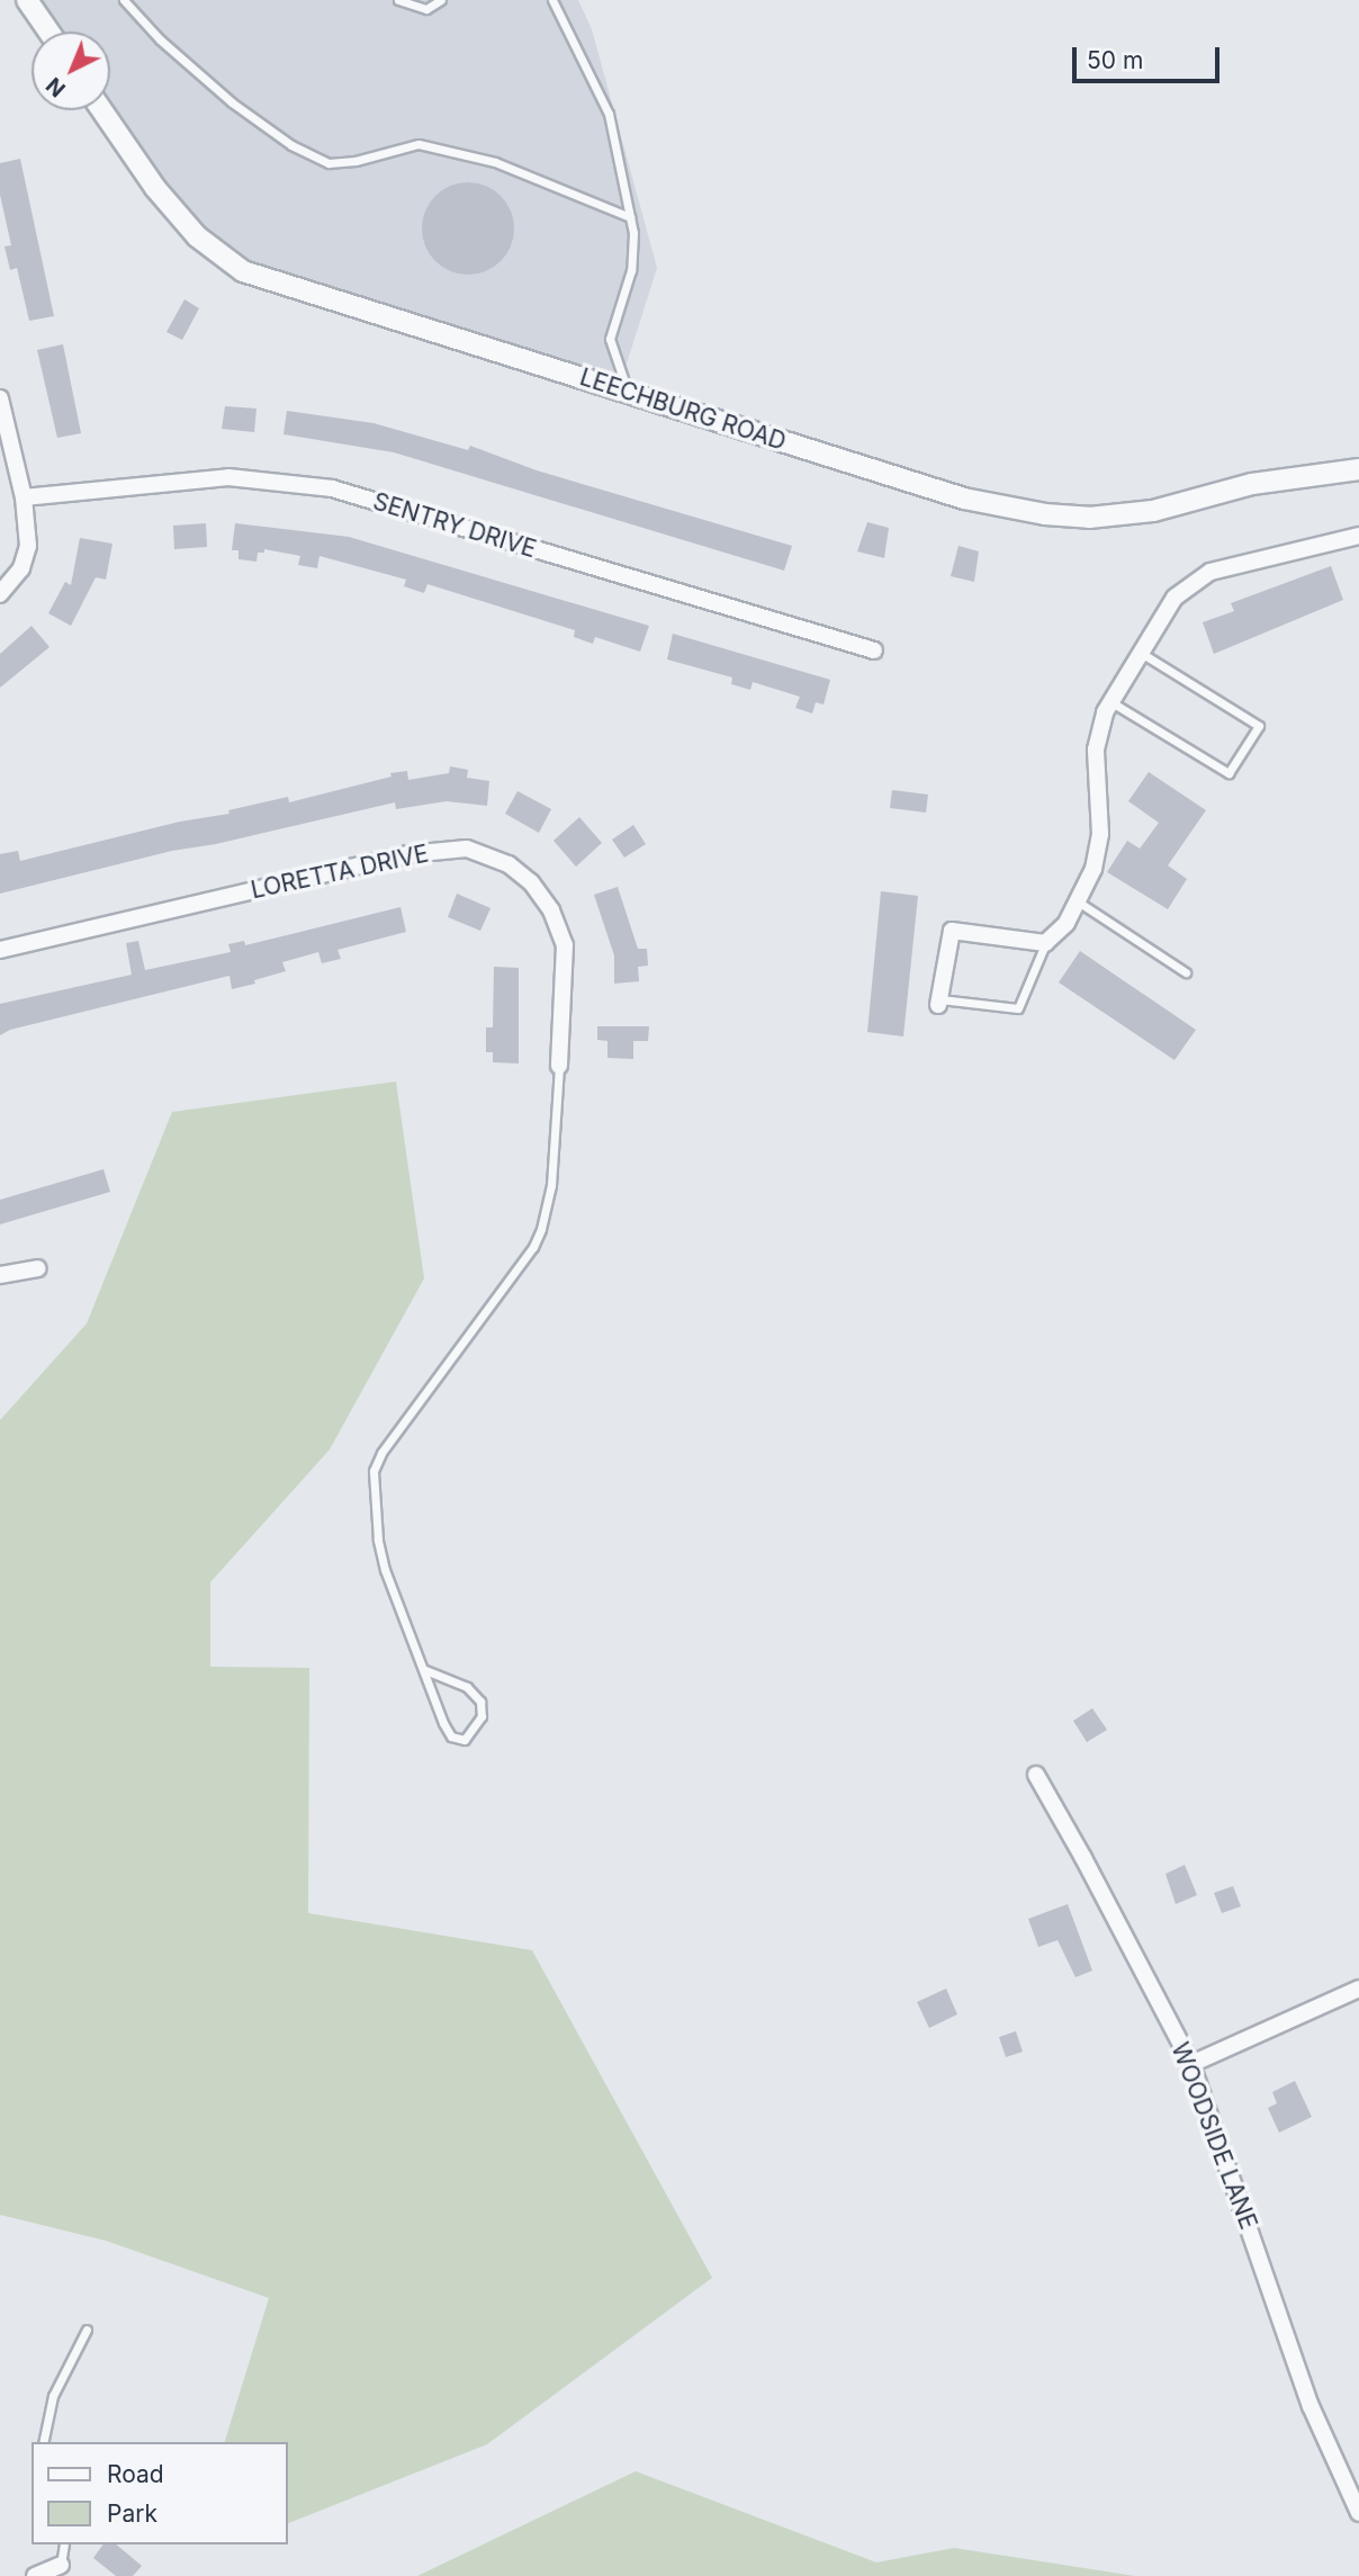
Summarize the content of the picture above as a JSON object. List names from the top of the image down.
{
  "streets": {
    "street": [
      "LEECHBURG ROAD",
      "SENTRY DRIVE",
      "LORETTA DRIVE",
      "WOODSIDE LANE"
    ]
  },
  "legend": ["Road", "Park"],
  "scale_bar": "50 m",
  "north": "bottom left"
}
